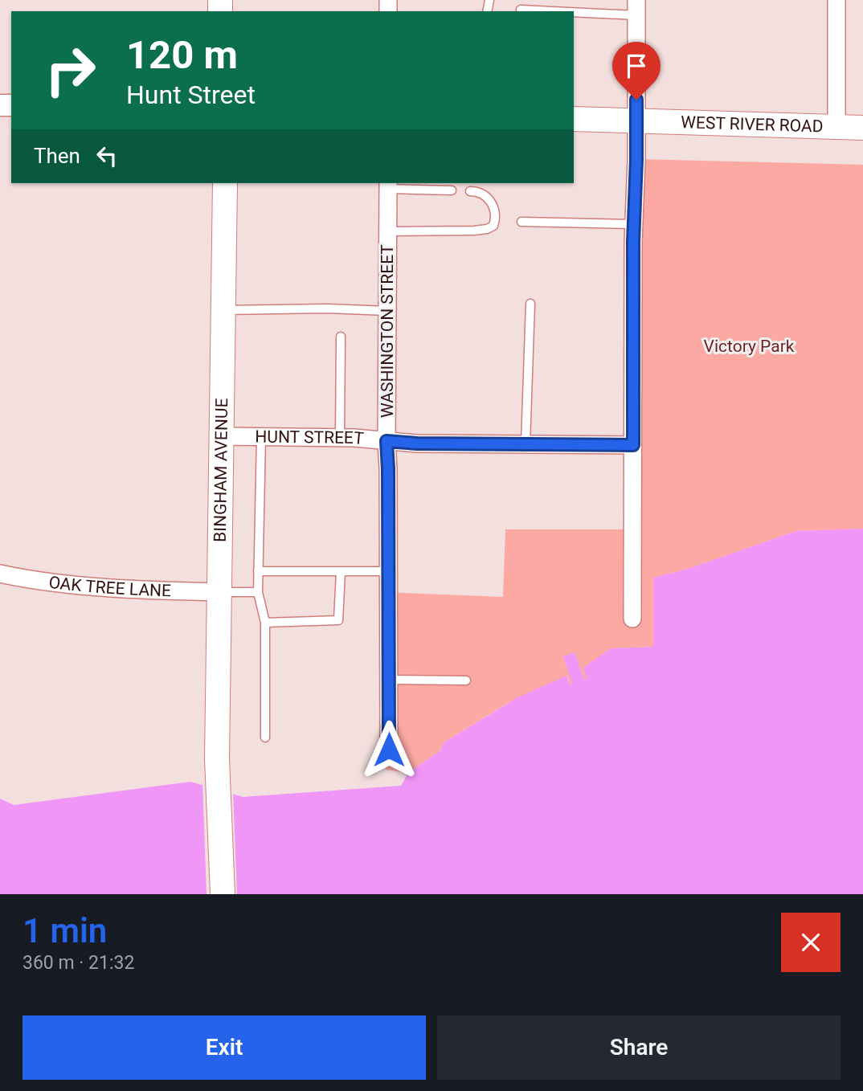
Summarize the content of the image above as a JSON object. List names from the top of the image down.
{
  "streets": {
    "main road": ["WEST RIVER ROAD", "BINGHAM AVENUE"],
    "street": ["WASHINGTON STREET", "HUNT STREET", "OAK TREE LANE"]
  },
  "crossings": [
    ["WASHINGTON STREET", "HUNT STREET"],
    ["HUNT STREET", "BINGHAM AVENUE"],
    ["BINGHAM AVENUE", "OAK TREE LANE"]
  ],
  "parks": ["Victory Park"],
  "page": {
    "turn": ["120 m", "Hunt Street"],
    "then": "Then",
    "heading": ["1 min", "360 m · 21:32"],
    "buttons": ["Exit", "Share"]
  }
}
